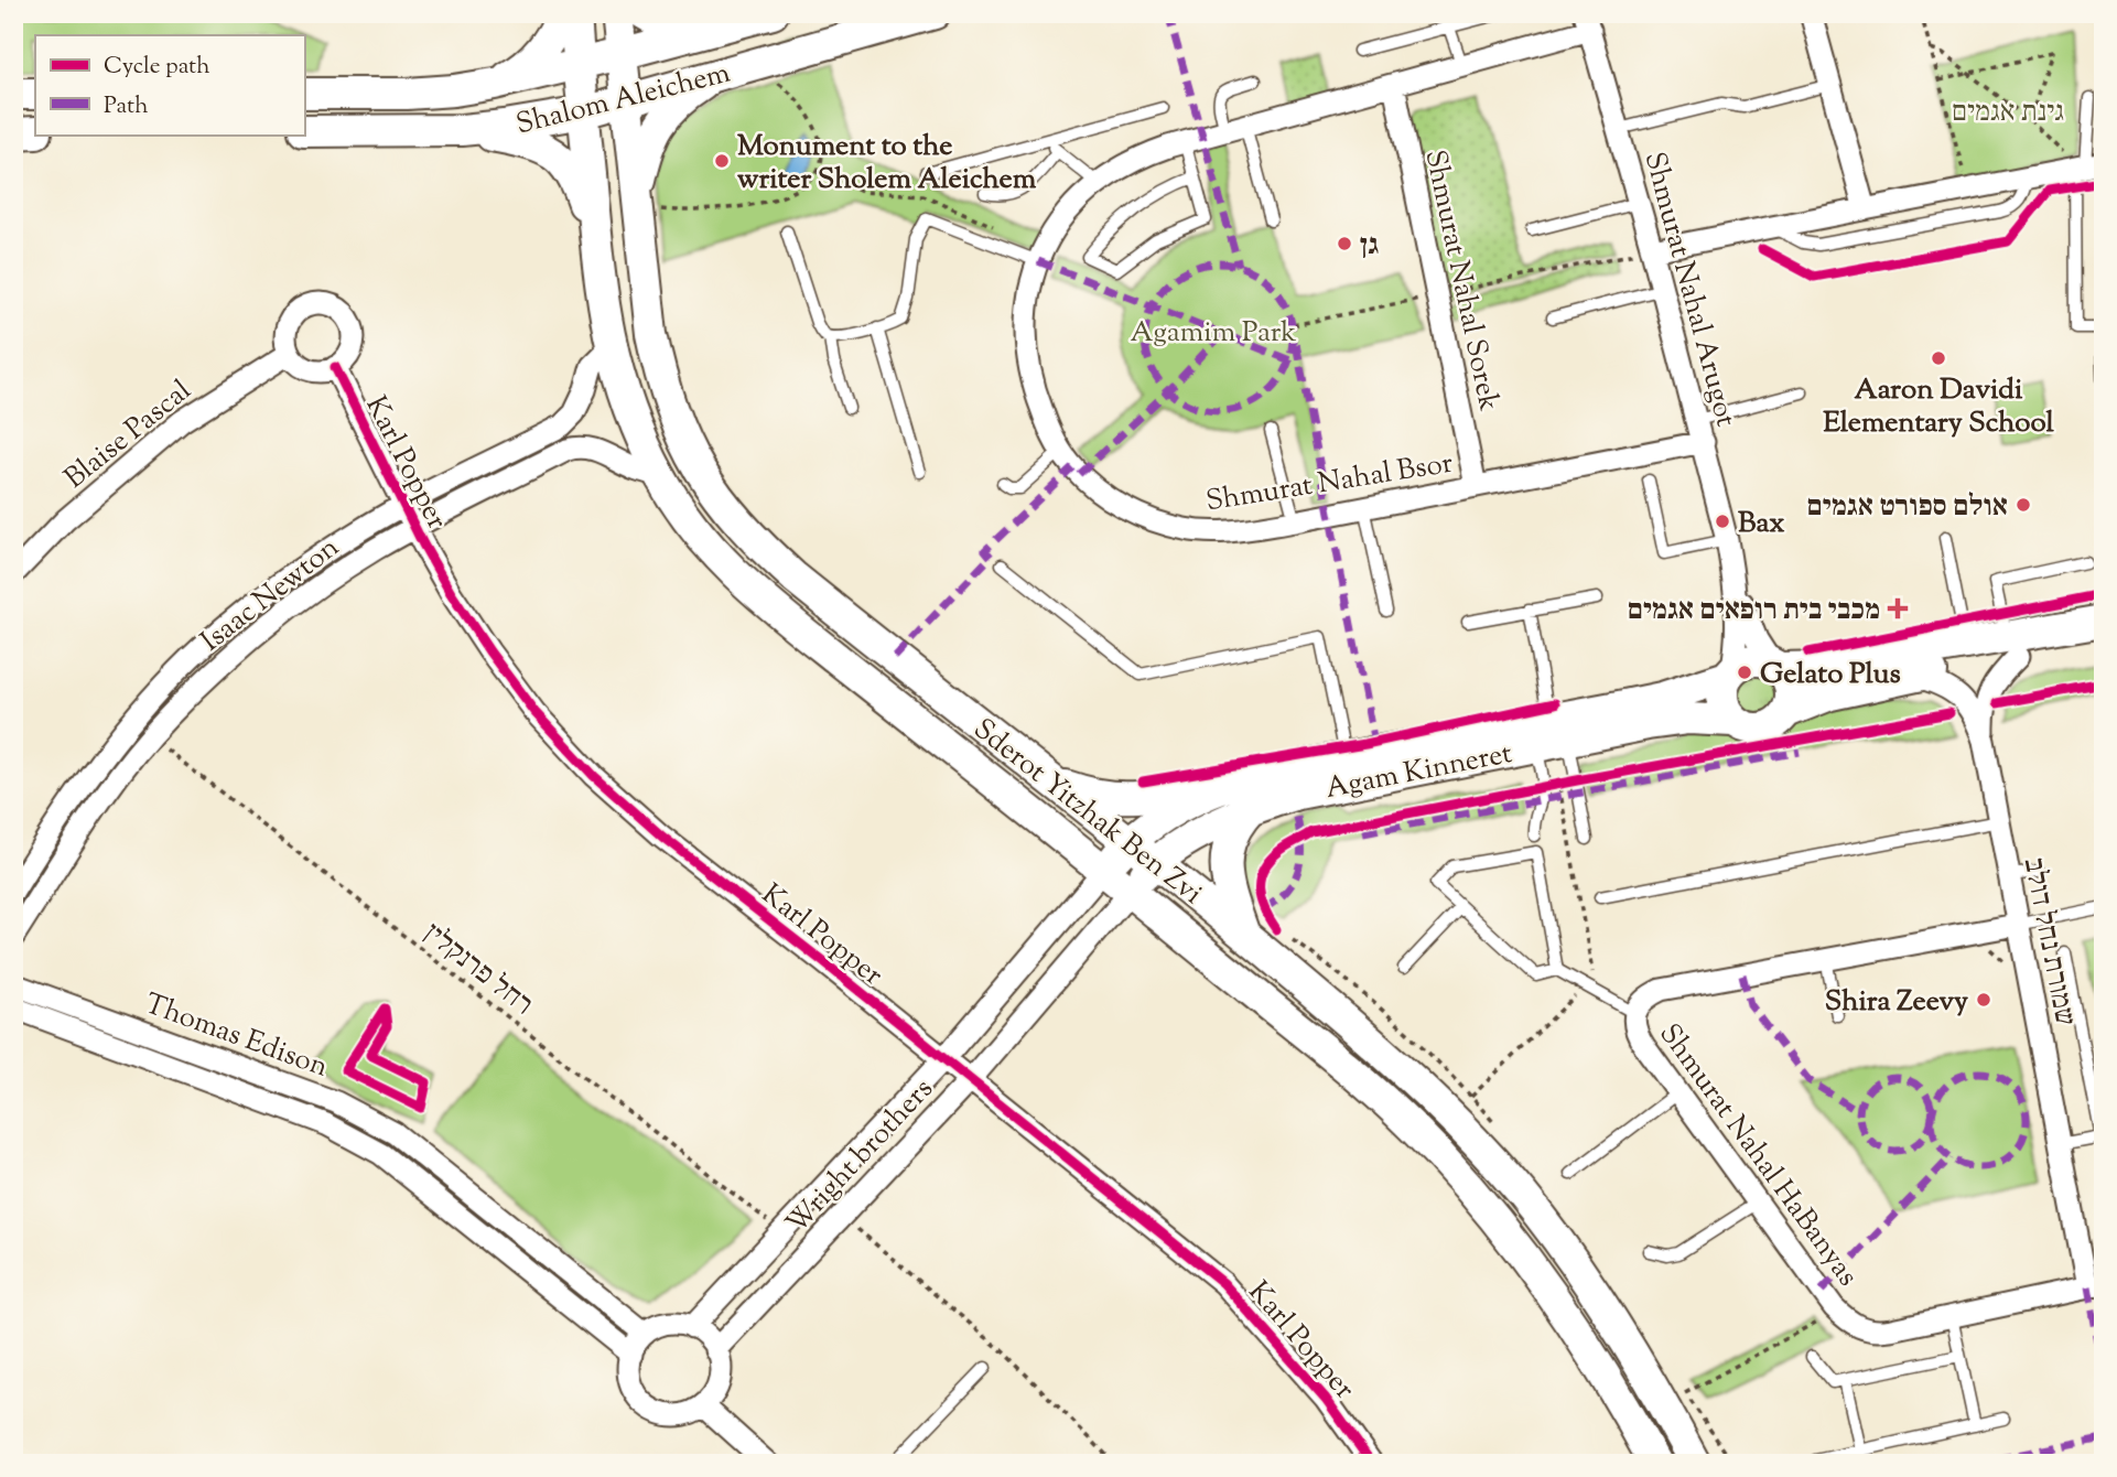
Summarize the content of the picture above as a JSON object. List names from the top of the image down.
{
  "streets": {
    "main road": ["Shalom Aleichem", "Agam Kinneret", "Sderot Yitzhak Ben Zvi"],
    "street": [
      "Shmurat Nahal Sorek",
      "Shmurat Nahal Arugot",
      "Blaise Pascal",
      "Karl Popper",
      "Shmurat Nahal Bsor",
      "Isaac Newton",
      "שמורת נחל דולב",
      "Thomas Edison",
      "Shmurat Nahal HaBanyas",
      "Wright brothers"
    ],
    "path": ["רחל פרנקלין"]
  },
  "crossings": [
    ["Shalom Aleichem", "Sderot Yitzhak Ben Zvi"],
    ["Shmurat Nahal Sorek", "Shmurat Nahal Bsor"],
    ["Shmurat Nahal Arugot", "Shmurat Nahal Bsor"],
    ["Shmurat Nahal Arugot", "Agam Kinneret"],
    ["Blaise Pascal", "Karl Popper"],
    ["Karl Popper", "Isaac Newton"],
    ["Karl Popper", "Wright brothers"],
    ["Isaac Newton", "Sderot Yitzhak Ben Zvi"],
    ["Isaac Newton", "רחל פרנקלין"],
    ["Agam Kinneret", "Sderot Yitzhak Ben Zvi"],
    ["Agam Kinneret", "Wright brothers"],
    ["Sderot Yitzhak Ben Zvi", "Wright brothers"],
    ["שמורת נחל דולב", "Shmurat Nahal HaBanyas"],
    ["רחל פרנקלין", "Wright brothers"],
    ["Thomas Edison", "Wright brothers"]
  ],
  "parks": ["גינת אגמים", "Agamim Park"],
  "places": {
    "other": [
      "Monument to the writer Sholem Aleichem",
      "גן",
      "Aaron Davidi Elementary School",
      "אולם ספורט אגמים",
      "Bax",
      "Gelato Plus",
      "Shira Zeevy"
    ],
    "health": ["מכבי בית רופאים אגמים"]
  },
  "legend": ["Cycle path", "Path"]
}
